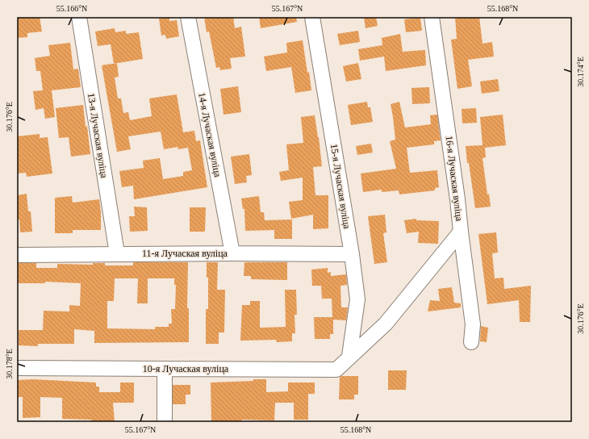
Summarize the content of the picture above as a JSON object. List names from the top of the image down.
{
  "streets": {
    "street": [
      "14-я Лучаская вуліца",
      "13-я Лучаская вуліца",
      "16-я Лучаская вуліца",
      "15-я Лучаская вуліца",
      "11-я Лучаская вуліца",
      "10-я Лучаская вуліца"
    ]
  },
  "crossings": [
    ["14-я Лучаская вуліца", "11-я Лучаская вуліца"],
    ["13-я Лучаская вуліца", "11-я Лучаская вуліца"],
    ["16-я Лучаская вуліца", "15-я Лучаская вуліца"],
    ["16-я Лучаская вуліца", "10-я Лучаская вуліца"],
    ["15-я Лучаская вуліца", "11-я Лучаская вуліца"],
    ["15-я Лучаская вуліца", "10-я Лучаская вуліца"]
  ],
  "coordinates": [
    "55.166°N",
    "55.167°N",
    "55.168°N",
    "30.174°E",
    "30.176°E",
    "30.178°E"
  ]
}
